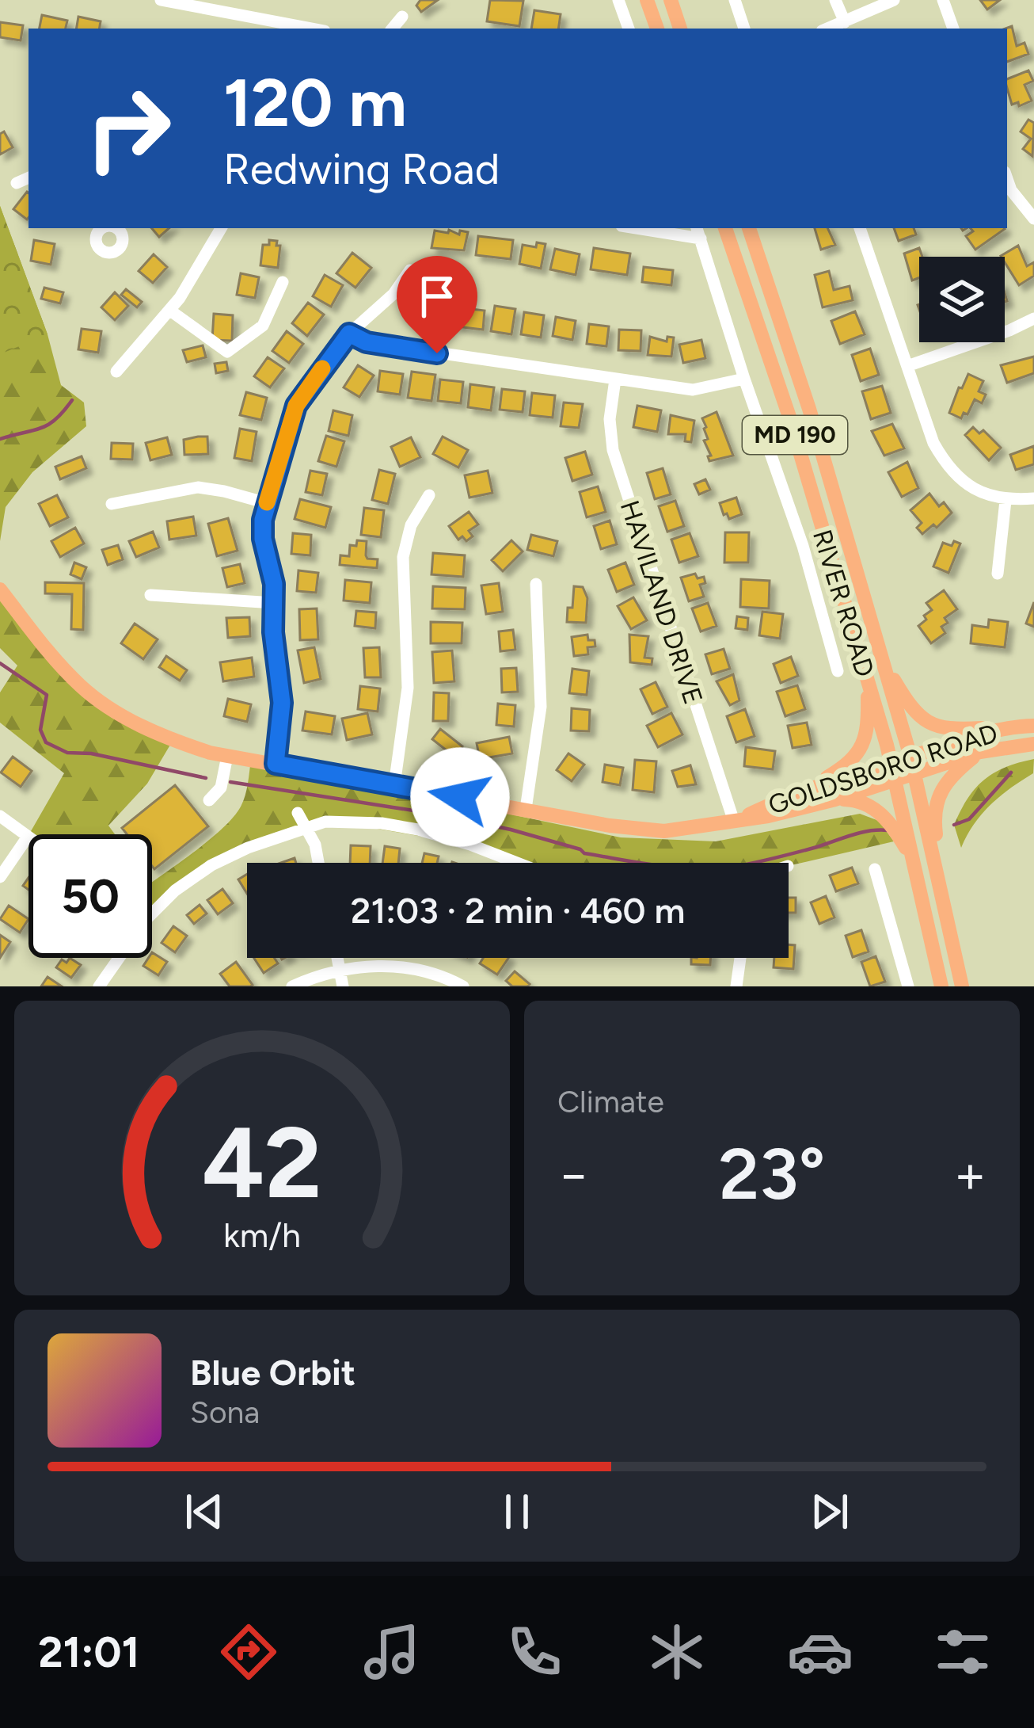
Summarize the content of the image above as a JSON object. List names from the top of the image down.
{
  "streets": {
    "main road": ["MD 190", "RIVER ROAD", "GOLDSBORO ROAD"],
    "street": ["HAVILAND DRIVE"]
  },
  "crossings": [
    ["HAVILAND DRIVE", "GOLDSBORO ROAD"],
    ["RIVER ROAD", "GOLDSBORO ROAD"]
  ],
  "page": {
    "turn": ["120 m", "Redwing Road"],
    "limit": "50",
    "trip": "21:03 · 2 min · 460 m",
    "tile": "Climate",
    "heat": ["−", "23°", "+"],
    "song": ["Blue Orbit", "Sona"],
    "tabs": "21:01",
    "gauge": ["42", "km/h"]
  }
}
